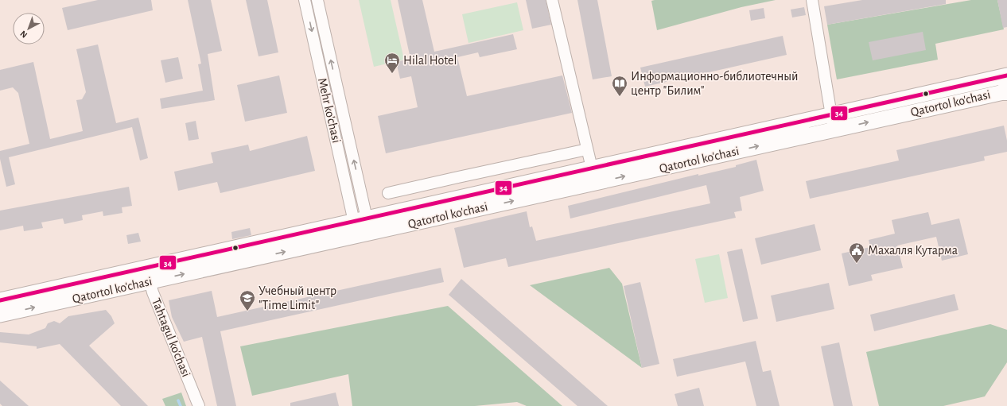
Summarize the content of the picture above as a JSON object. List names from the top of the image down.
{
  "streets": {
    "main road": ["Qatortol ko'chasi"],
    "street": ["Mehr ko'chasi", "Tahtagul ko'chasi"]
  },
  "crossings": [
    ["Qatortol ko'chasi", "Mehr ko'chasi"],
    ["Qatortol ko'chasi", "Tahtagul ko'chasi"]
  ],
  "places": {
    "hotel": ["Hilal Hotel"],
    "library": ["Информационно-библиотечный центр \"Билим\""],
    "public building": ["Махалля Кутарма"],
    "school or university": ["Учебный центр \"Time Limit\""]
  },
  "lines": ["transit line 34"],
  "north": "bottom left"
}
